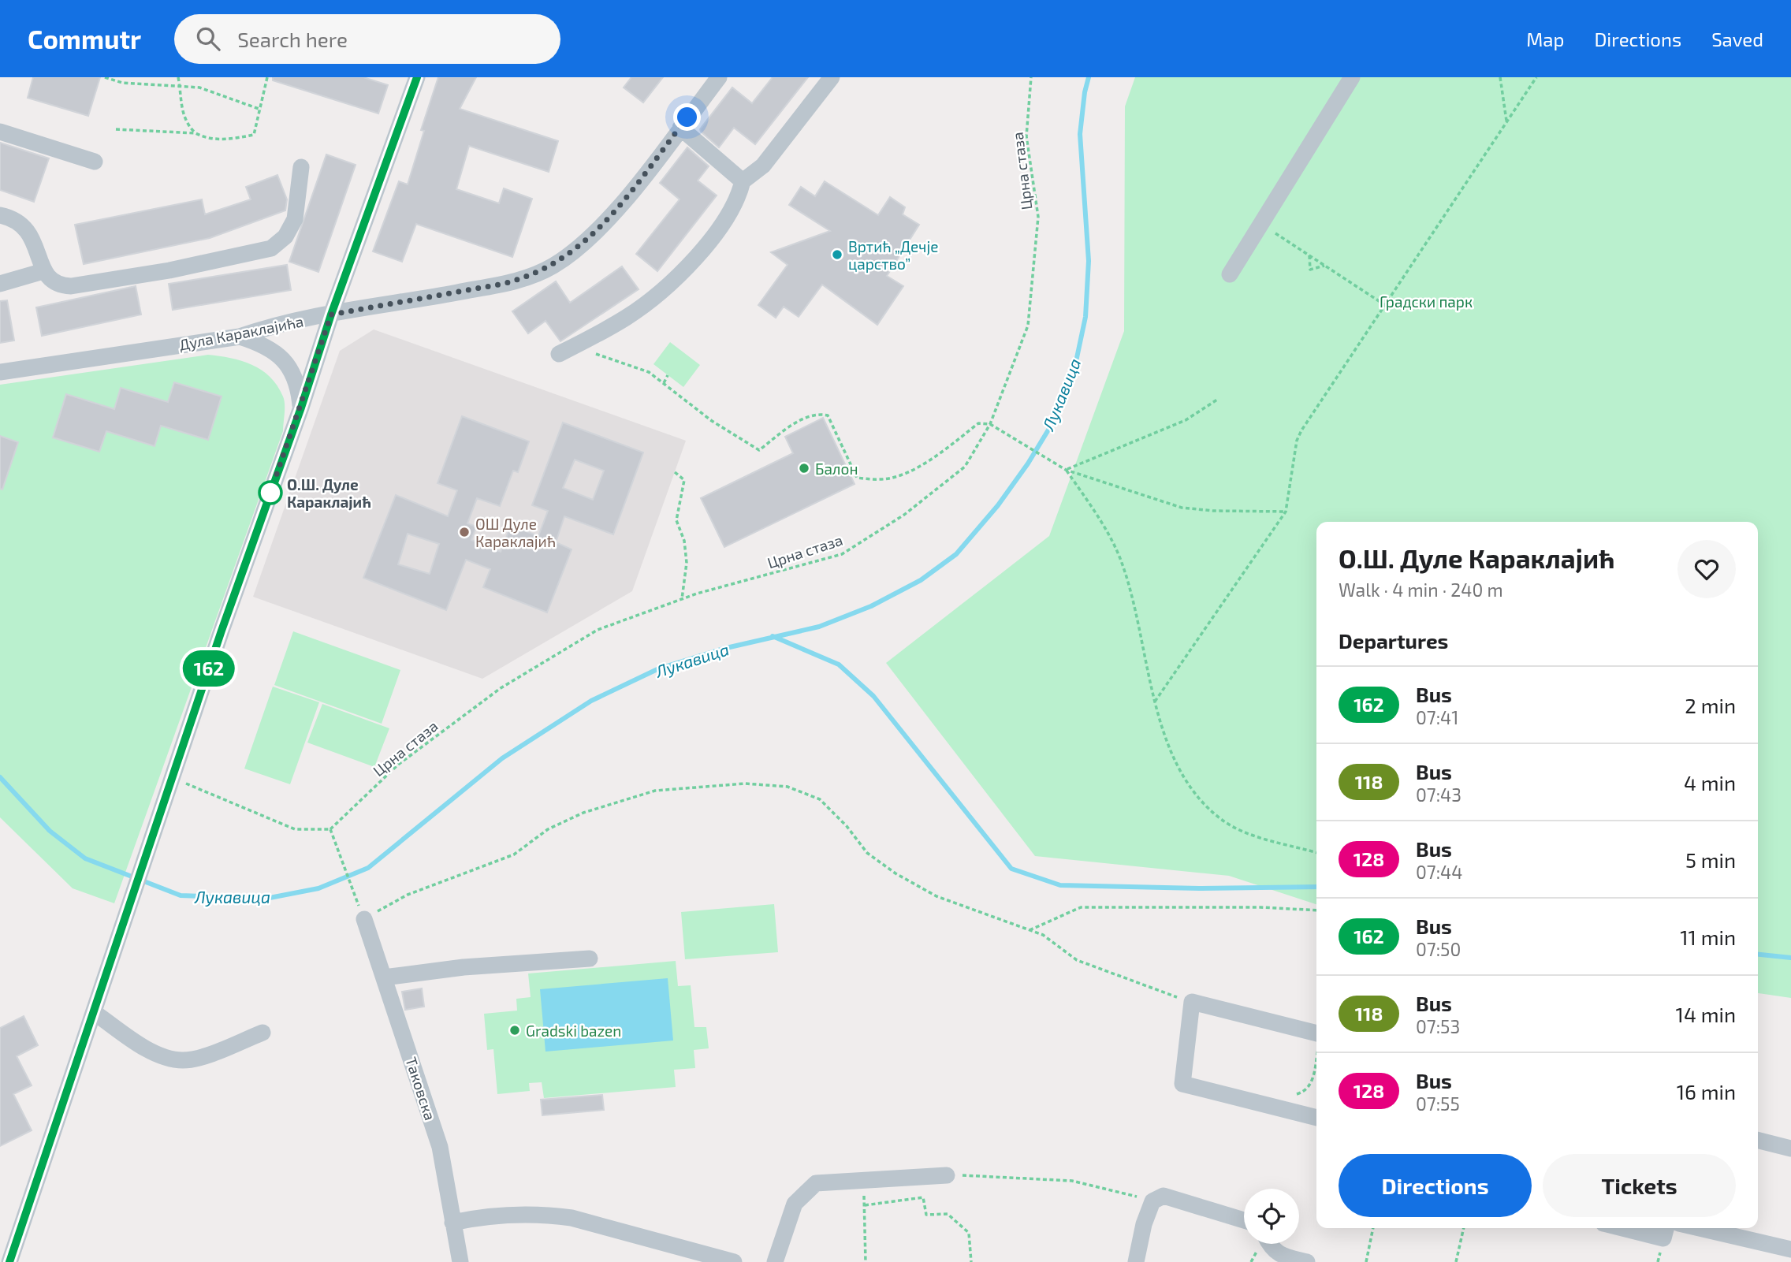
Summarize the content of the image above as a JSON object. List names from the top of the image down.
{
  "streets": {
    "street": ["Дула Караклајића", "Таковска"],
    "path": ["Црна стаза"]
  },
  "water": ["Лукавица"],
  "parks": ["Градски парк"],
  "places": [
    "Вртић „Дечје царство”",
    "Балон",
    "О.Ш. Дуле Караклајић",
    "ОШ Дуле Караклајић",
    "Gradski bazen"
  ],
  "lines": ["bus line 162"],
  "page": {
    "header": "Commutr",
    "search": "Search here",
    "nav": ["Map", "Directions", "Saved"],
    "on_map": "162",
    "heading": [
      ["О.Ш. Дуле Караклајић", "Walk · 4 min · 240 m"],
      "Departures"
    ],
    "list": [
      {
        "mark": "162",
        "name": "Bus",
        "note": "07:41",
        "value": "2 min"
      },
      {
        "mark": "118",
        "name": "Bus",
        "note": "07:43",
        "value": "4 min"
      },
      {
        "mark": "128",
        "name": "Bus",
        "note": "07:44",
        "value": "5 min"
      },
      {
        "mark": "162",
        "name": "Bus",
        "note": "07:50",
        "value": "11 min"
      },
      {
        "mark": "118",
        "name": "Bus",
        "note": "07:53",
        "value": "14 min"
      },
      {
        "mark": "128",
        "name": "Bus",
        "note": "07:55",
        "value": "16 min"
      }
    ],
    "buttons": ["Directions", "Tickets"]
  }
}
